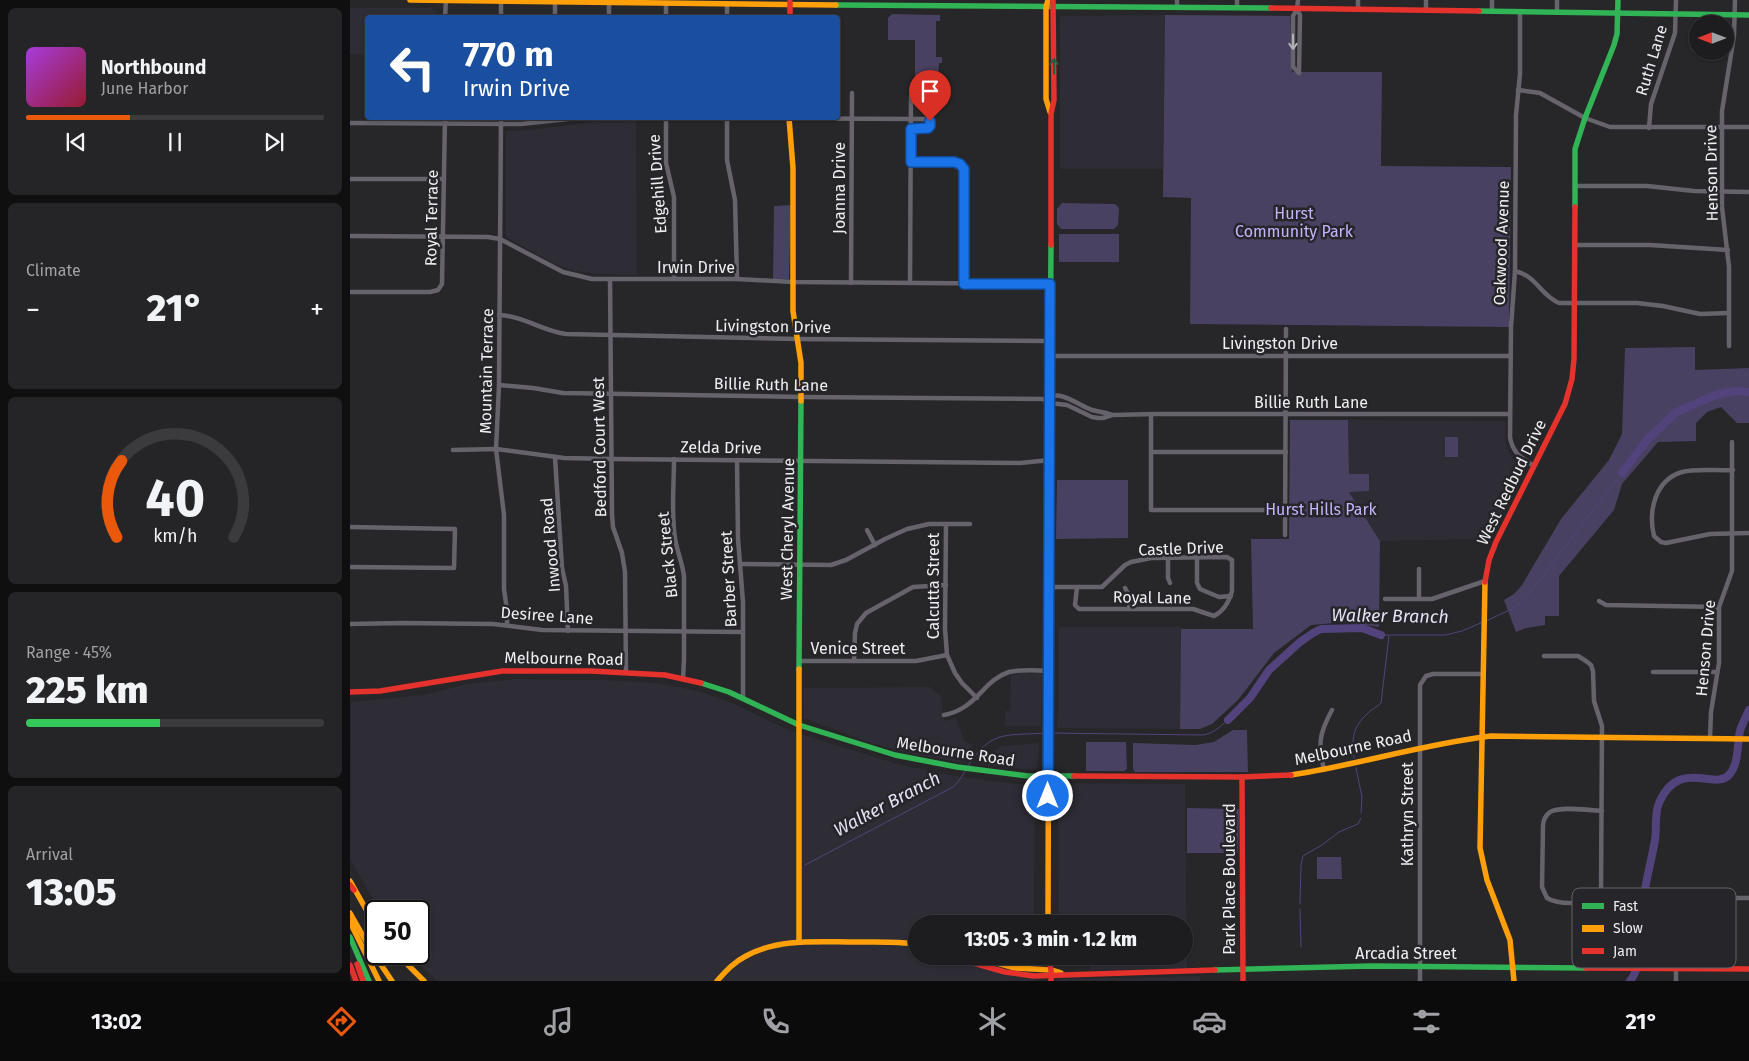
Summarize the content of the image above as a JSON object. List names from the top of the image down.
{
  "streets": {
    "main road": [
      "West Redbud Drive",
      "West Cheryl Avenue",
      "Melbourne Road",
      "Park Place Boulevard",
      "Arcadia Street"
    ],
    "street": [
      "Ruth Lane",
      "Henson Drive",
      "Edgehill Drive",
      "Joanna Drive",
      "Royal Terrace",
      "Oakwood Avenue",
      "Irwin Drive",
      "Livingston Drive",
      "Mountain Terrace",
      "Billie Ruth Lane",
      "Bedford Court West",
      "Zelda Drive",
      "Inwood Road",
      "Castle Drive",
      "Black Street",
      "Barber Street",
      "Calcutta Street",
      "Royal Lane",
      "Desiree Lane",
      "Venice Street",
      "Kathryn Street"
    ]
  },
  "crossings": [
    ["Henson Drive", "Melbourne Road"],
    ["Edgehill Drive", "Irwin Drive"],
    ["Joanna Drive", "Irwin Drive"],
    ["Royal Terrace", "Irwin Drive"],
    ["Oakwood Avenue", "Livingston Drive"],
    ["Oakwood Avenue", "Billie Ruth Lane"],
    ["Oakwood Avenue", "West Redbud Drive"],
    ["Irwin Drive", "Mountain Terrace"],
    ["Irwin Drive", "Bedford Court West"],
    ["Irwin Drive", "West Cheryl Avenue"],
    ["Livingston Drive", "Mountain Terrace"],
    ["Livingston Drive", "Bedford Court West"],
    ["Livingston Drive", "West Cheryl Avenue"],
    ["Mountain Terrace", "Billie Ruth Lane"],
    ["Mountain Terrace", "Zelda Drive"],
    ["Mountain Terrace", "Desiree Lane"],
    ["Billie Ruth Lane", "Bedford Court West"],
    ["Billie Ruth Lane", "West Cheryl Avenue"],
    ["Bedford Court West", "Zelda Drive"],
    ["Bedford Court West", "Desiree Lane"],
    ["Bedford Court West", "Melbourne Road"],
    ["Zelda Drive", "West Cheryl Avenue"],
    ["Zelda Drive", "Inwood Road"],
    ["Zelda Drive", "Black Street"],
    ["Zelda Drive", "Barber Street"],
    ["West Redbud Drive", "Melbourne Road"],
    ["West Redbud Drive", "Kathryn Street"],
    ["West Redbud Drive", "Arcadia Street"],
    ["West Cheryl Avenue", "Venice Street"],
    ["West Cheryl Avenue", "Melbourne Road"],
    ["Inwood Road", "Desiree Lane"],
    ["Castle Drive", "Royal Lane"],
    ["Black Street", "Desiree Lane"],
    ["Black Street", "Melbourne Road"],
    ["Barber Street", "Desiree Lane"],
    ["Barber Street", "Melbourne Road"],
    ["Calcutta Street", "Venice Street"],
    ["Melbourne Road", "Kathryn Street"],
    ["Melbourne Road", "Park Place Boulevard"],
    ["Kathryn Street", "Arcadia Street"],
    ["Park Place Boulevard", "Arcadia Street"]
  ],
  "water": ["Walker Branch"],
  "parks": ["Hurst Community Park", "Hurst Hills Park"],
  "legend": ["Fast", "Slow", "Jam"],
  "north": "left",
  "page": {
    "turn": ["770 m", "Irwin Drive"],
    "song": ["Northbound", "June Harbor"],
    "tile": [
      "Climate",
      ["Range · 45%", "225 km"],
      ["Arrival", "13:05"]
    ],
    "heat": ["−", "21°", "+"],
    "limit": "50",
    "trip": "13:05 · 3 min · 1.2 km",
    "tabs": ["13:02", "21°"],
    "gauge": ["40", "km/h"]
  }
}
